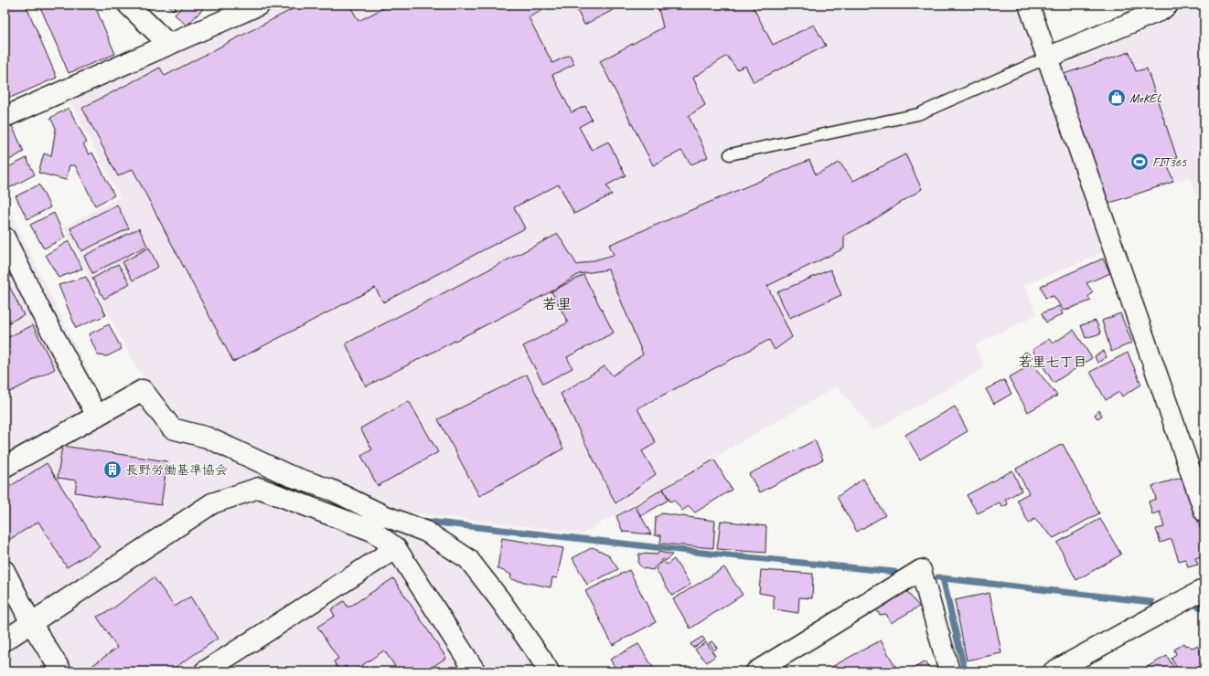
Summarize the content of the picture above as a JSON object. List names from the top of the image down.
{
  "districts": ["若里", "若里七丁目"],
  "places": {
    "shop": ["MeKEL"],
    "sports": ["FIT365"],
    "building": ["長野労働基準協会"]
  }
}
